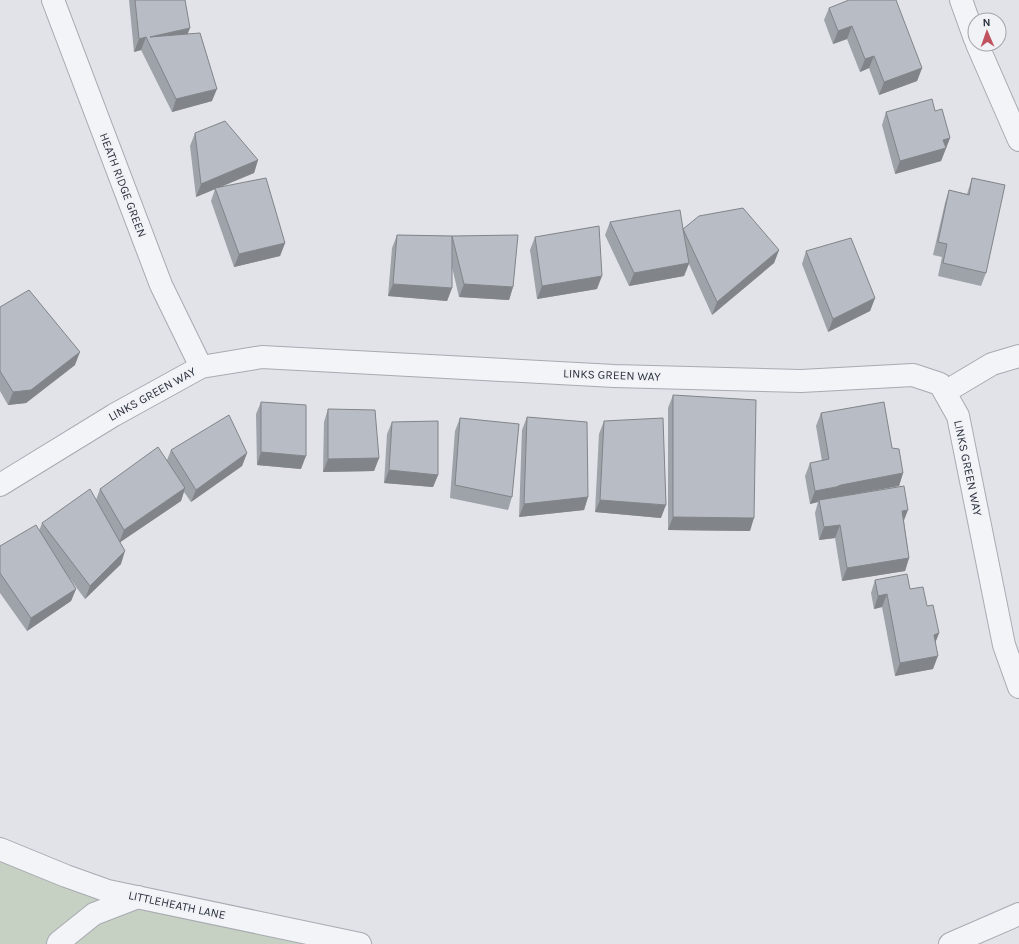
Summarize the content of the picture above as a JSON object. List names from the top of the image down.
{
  "streets": {
    "street": ["HEATH RIDGE GREEN", "LINKS GREEN WAY", "LITTLEHEATH LANE"]
  },
  "crossings": [
    ["HEATH RIDGE GREEN", "LINKS GREEN WAY"]
  ],
  "north": "top"
}
